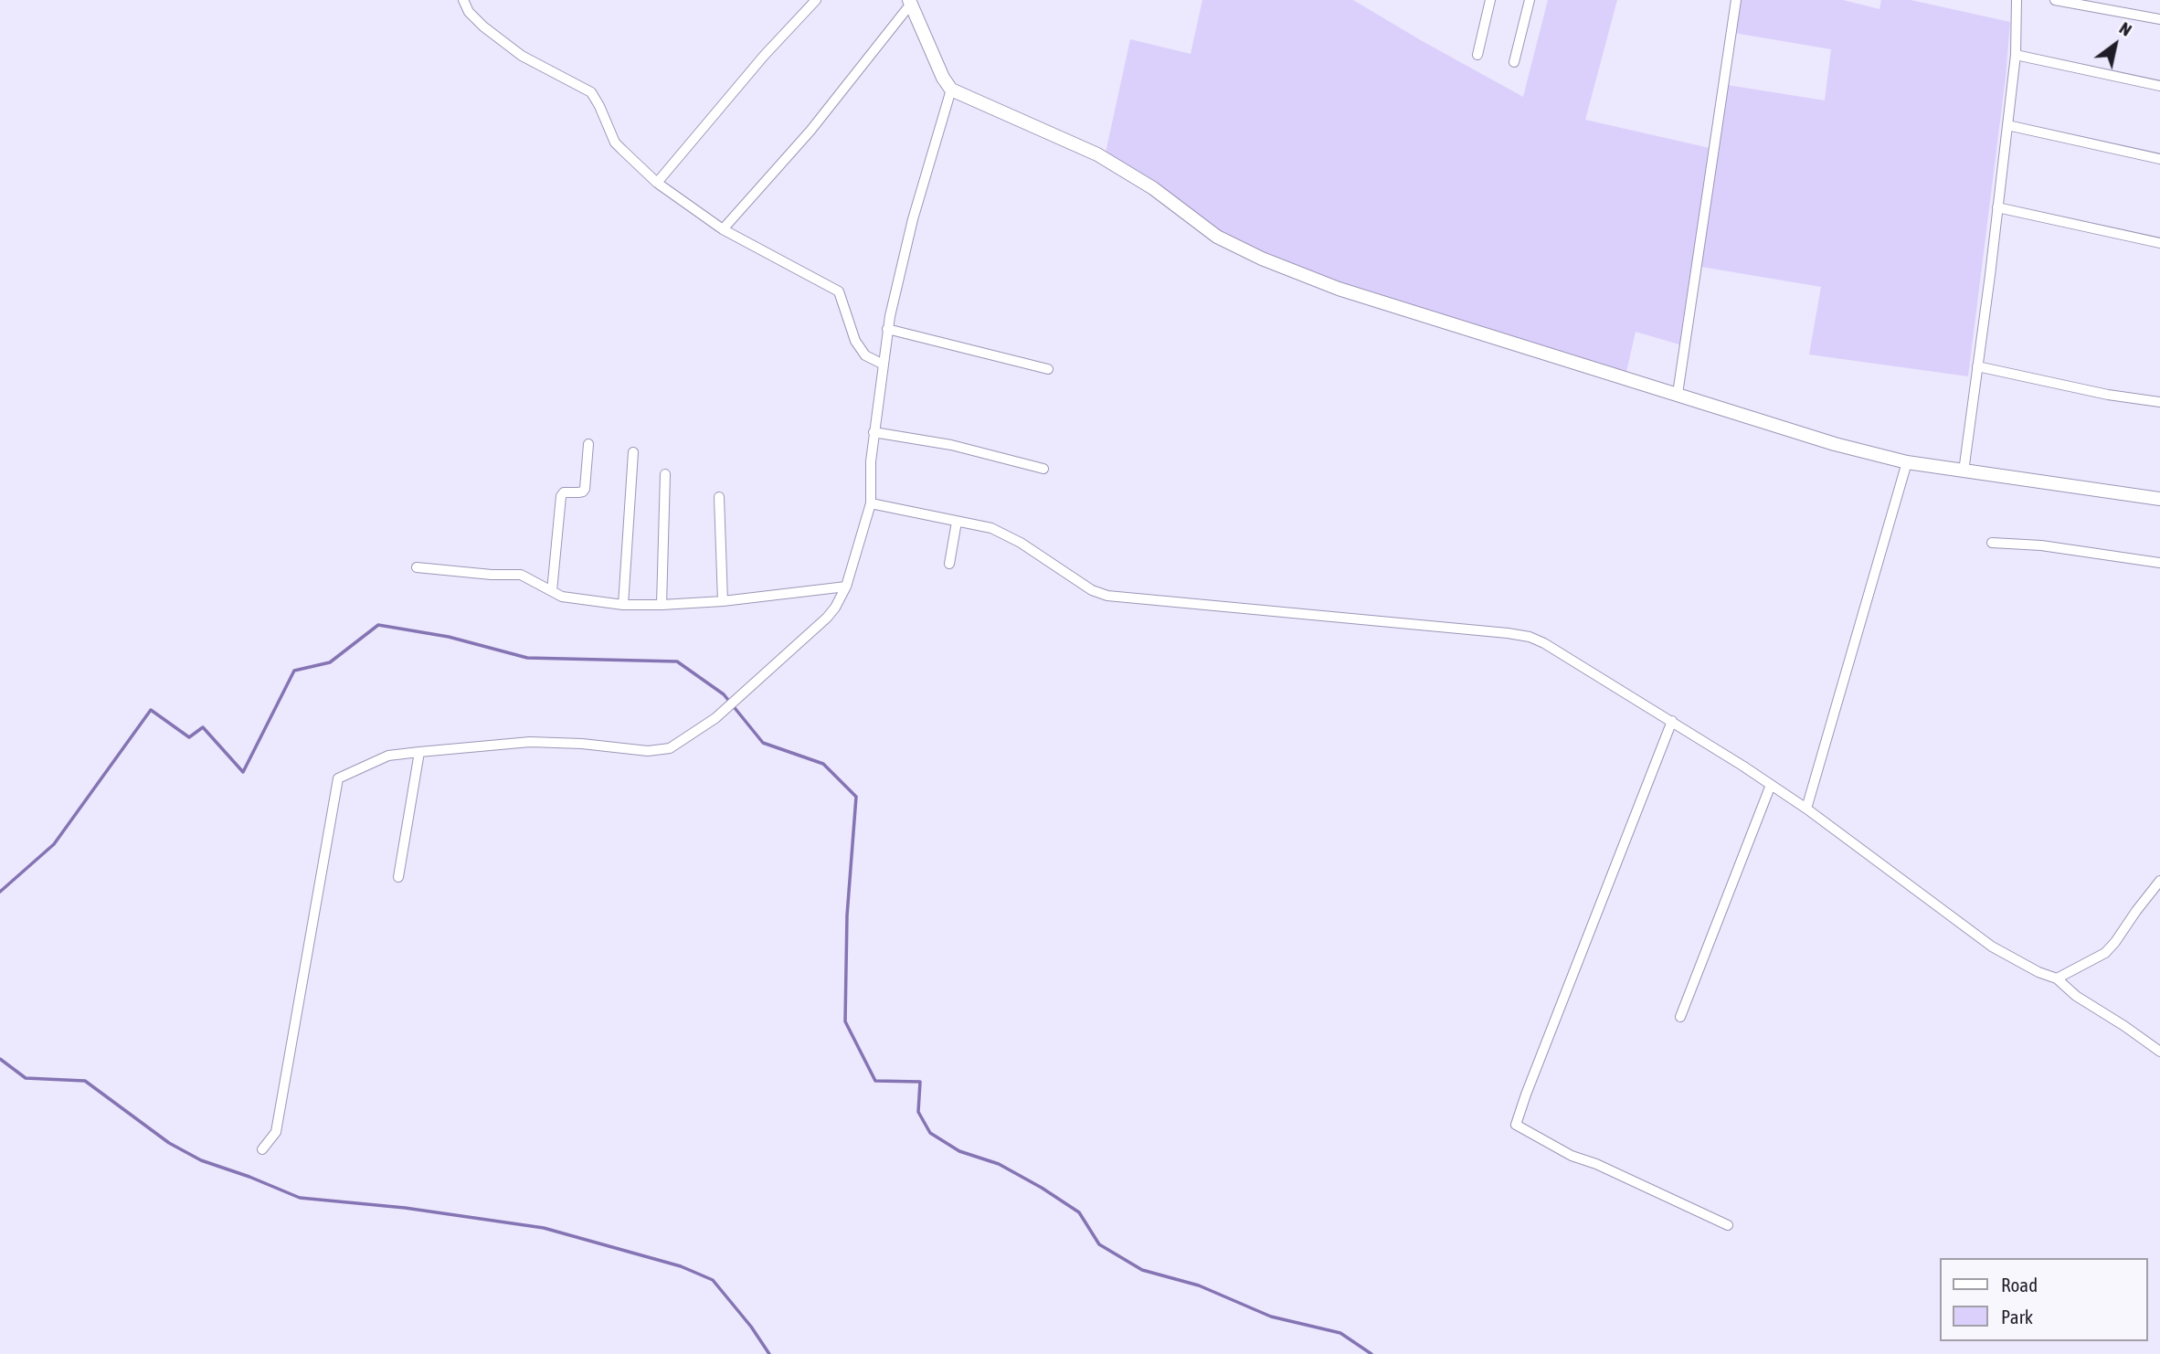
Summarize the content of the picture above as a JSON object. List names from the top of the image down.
{
  "legend": ["Road", "Park"],
  "north": "top right"
}
